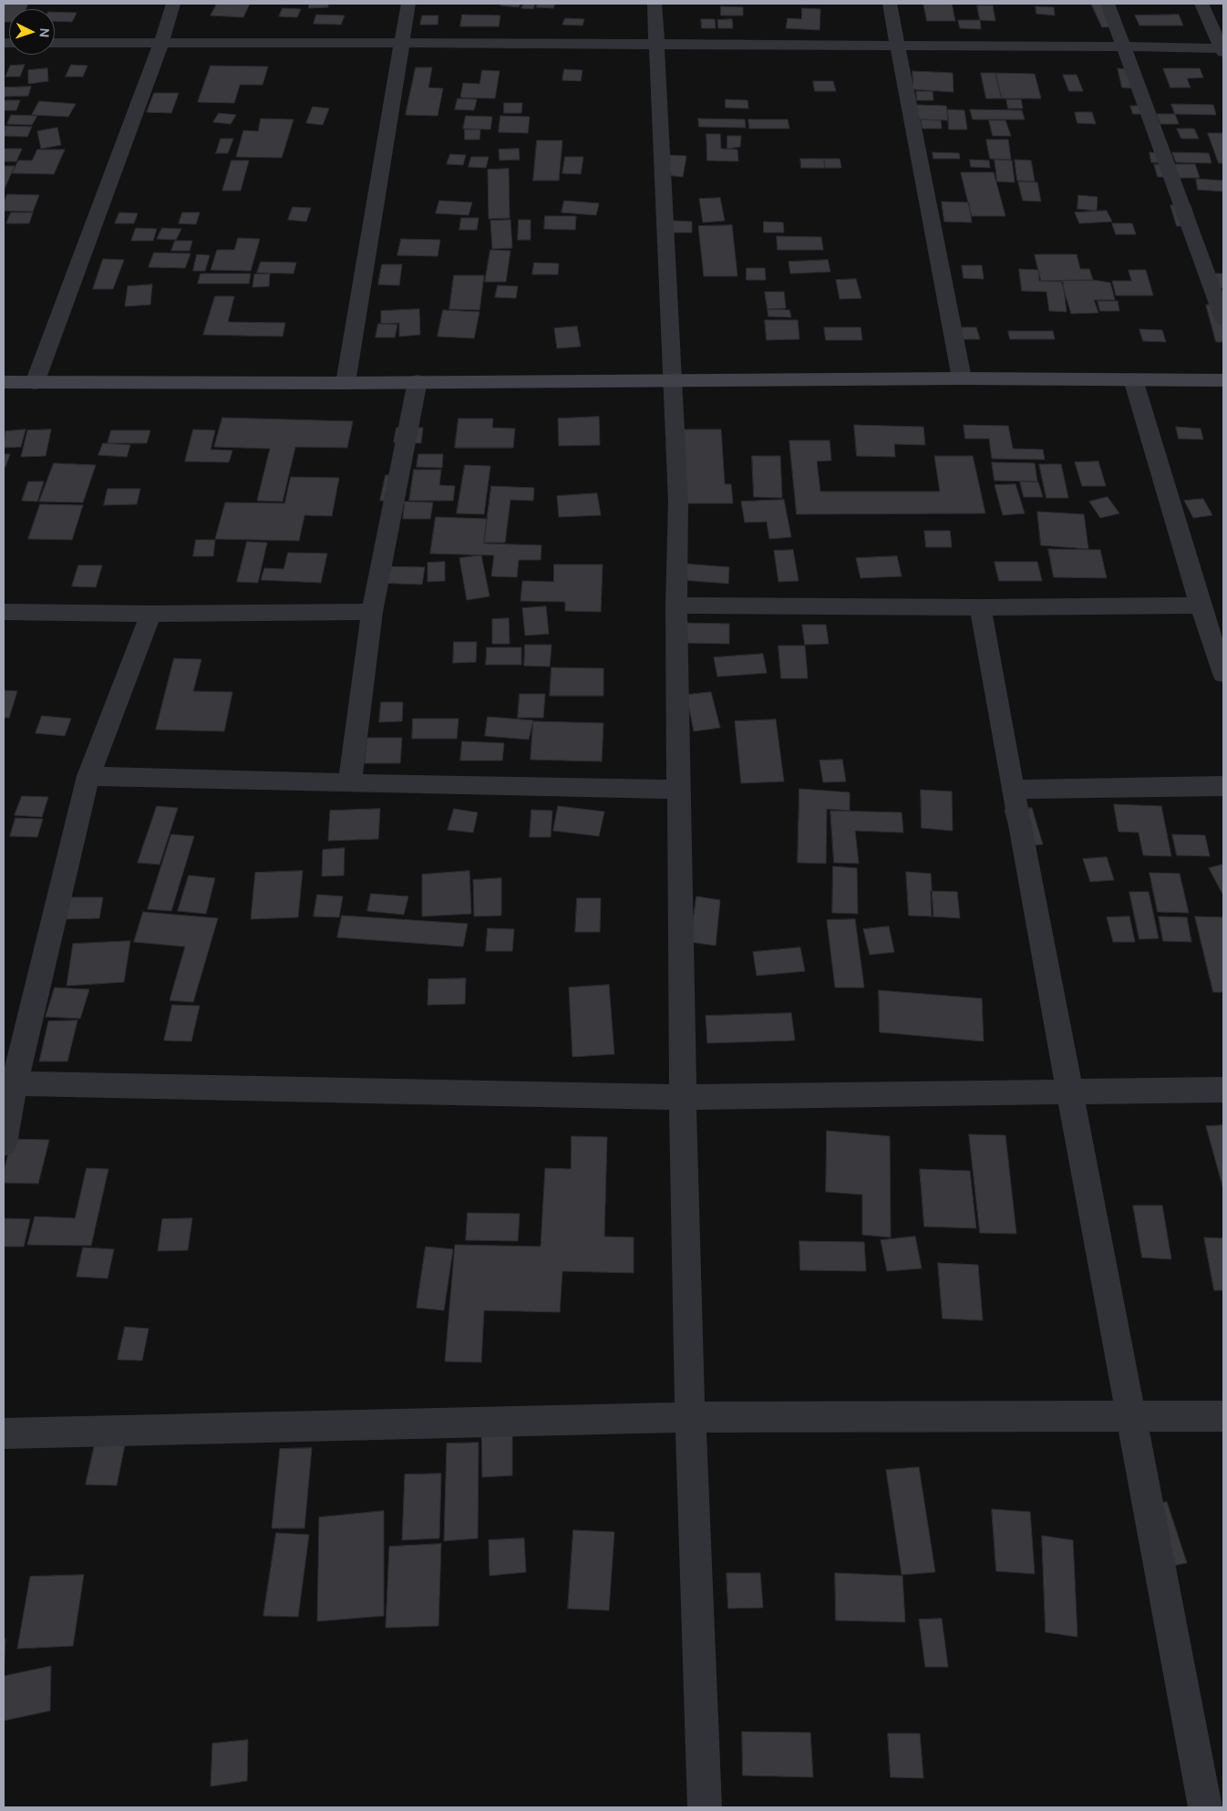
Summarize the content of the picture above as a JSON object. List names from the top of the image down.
{
  "north": "right"
}
